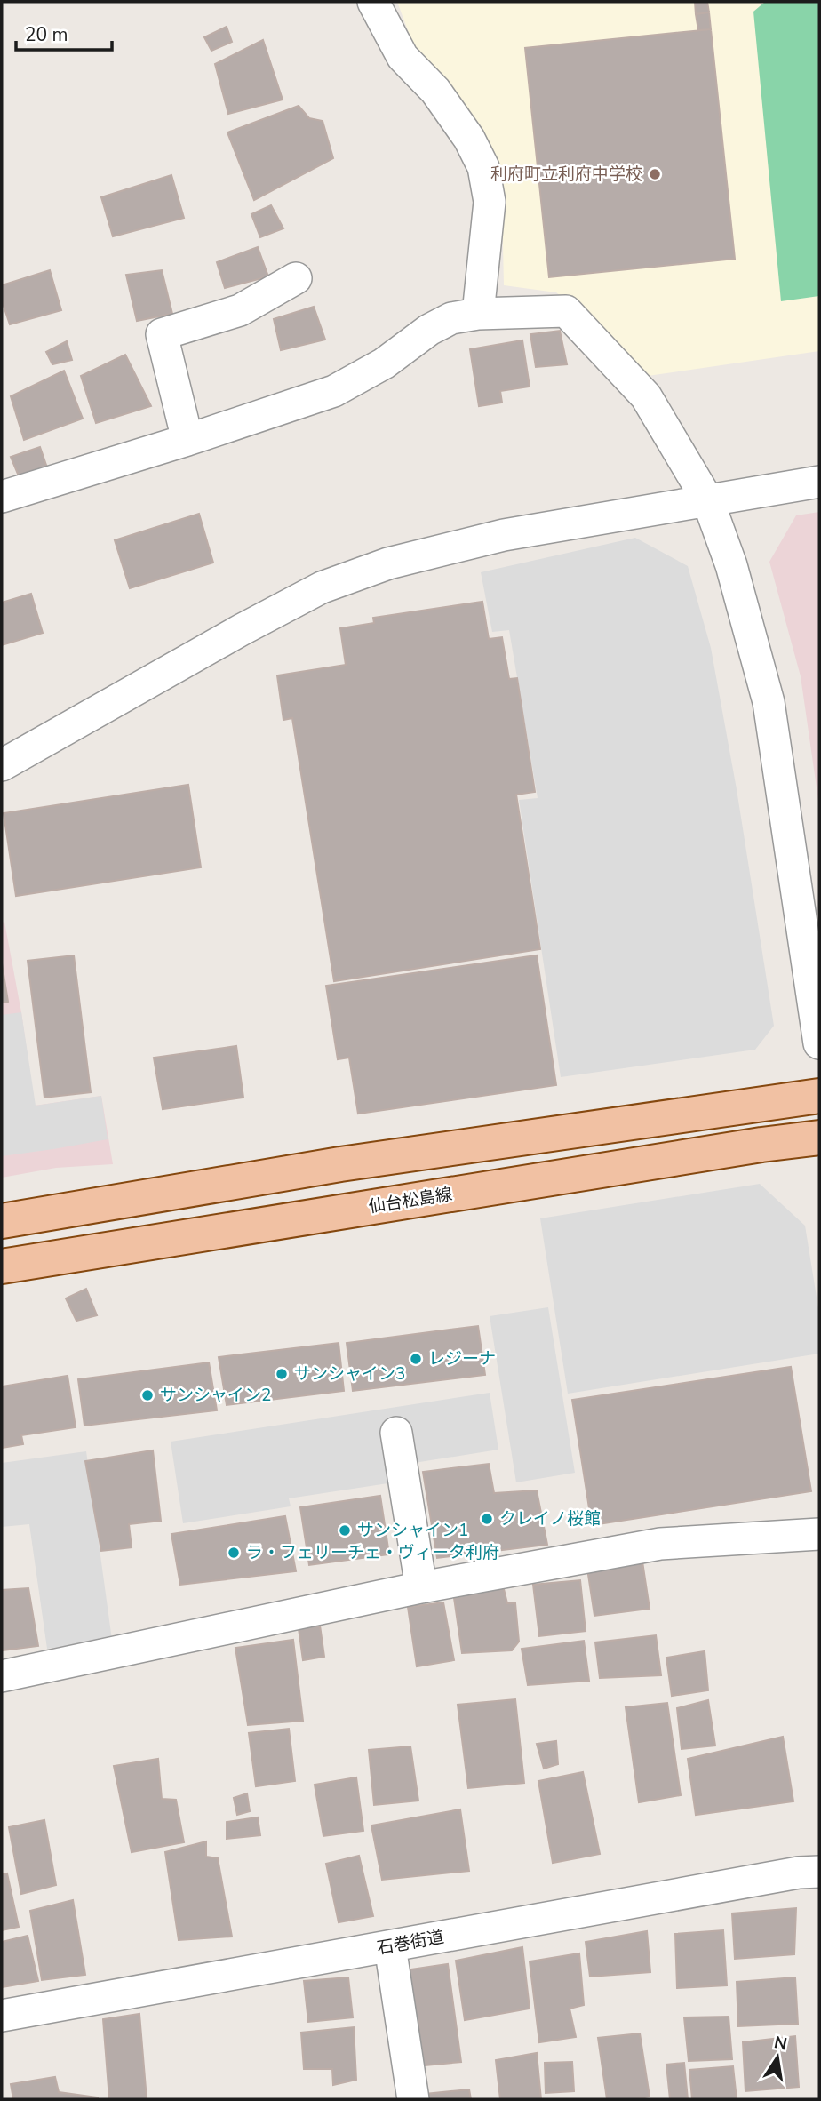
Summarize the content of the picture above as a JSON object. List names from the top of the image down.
{
  "streets": {
    "main road": ["仙台松島線"],
    "street": ["石巻街道"]
  },
  "places": [
    "利府町立利府中学校",
    "レジーナ",
    "サンシャイン3",
    "サンシャイン2",
    "クレイノ桜館",
    "サンシャイン1",
    "ラ・フェリーチェ・ヴィータ利府"
  ],
  "scale_bar": "20 m",
  "north": "top"
}
